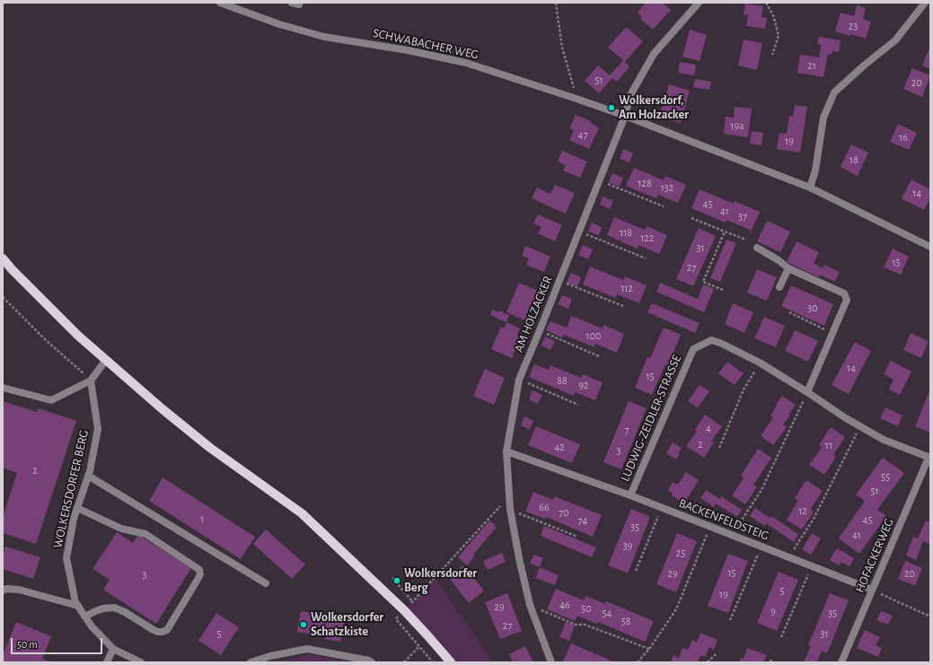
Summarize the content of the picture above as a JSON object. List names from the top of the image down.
{
  "streets": {
    "street": [
      "SCHWABACHER WEG",
      "AM HOLZACKER",
      "LUDWIG-ZEIDLER-STRASSE",
      "WOLKERSDORFER BERG",
      "BACKENFELDSTEIG",
      "HOFACKERWEG"
    ]
  },
  "crossings": [
    ["SCHWABACHER WEG", "AM HOLZACKER"],
    ["AM HOLZACKER", "BACKENFELDSTEIG"],
    ["LUDWIG-ZEIDLER-STRASSE", "BACKENFELDSTEIG"],
    ["BACKENFELDSTEIG", "HOFACKERWEG"]
  ],
  "places": ["Wolkersdorf, Am Holzacker", "Wolkersdorfer Berg", "Wolkersdorfer Schatzkiste"],
  "house_numbers": [
    "23",
    "21",
    "51",
    "20",
    "19a",
    "47",
    "16",
    "19",
    "18",
    "128",
    "132",
    "14",
    "45",
    "41",
    "37",
    "118",
    "122",
    "31",
    "15",
    "27",
    "112",
    "30",
    "100",
    "14",
    "15",
    "88",
    "92",
    "4",
    "7",
    "2",
    "11",
    "42",
    "3",
    "2",
    "55",
    "51",
    "66",
    "12",
    "70",
    "1",
    "45",
    "74",
    "35",
    "41",
    "39",
    "25",
    "15",
    "29",
    "20",
    "3",
    "5",
    "19",
    "46",
    "29",
    "50",
    "9",
    "54",
    "35",
    "58",
    "27",
    "5",
    "31"
  ],
  "scale_bar": "50 m"
}
